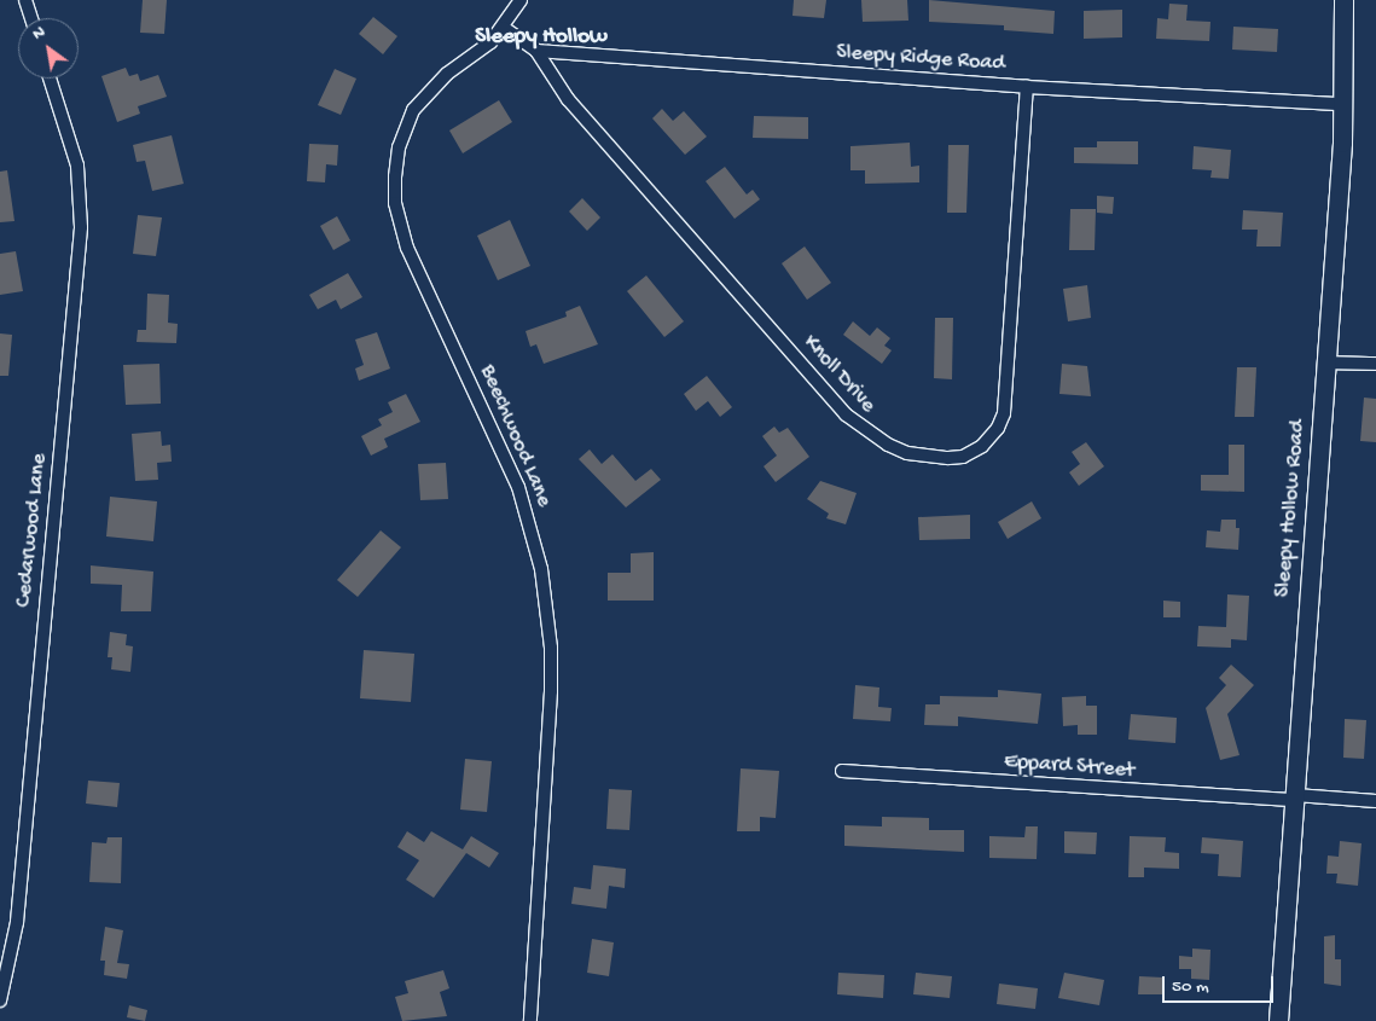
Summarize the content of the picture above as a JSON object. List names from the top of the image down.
{
  "streets": {
    "main road": ["Sleepy Hollow Road"],
    "street": [
      "Sleepy Ridge Road",
      "Knoll Drive",
      "Beechwood Lane",
      "Cedarwood Lane",
      "Eppard Street"
    ]
  },
  "crossings": [
    ["Sleepy Ridge Road", "Knoll Drive"],
    ["Sleepy Ridge Road", "Sleepy Hollow Road"],
    ["Sleepy Hollow Road", "Eppard Street"]
  ],
  "districts": ["Sleepy Hollow"],
  "scale_bar": "50 m",
  "north": "top left"
}
